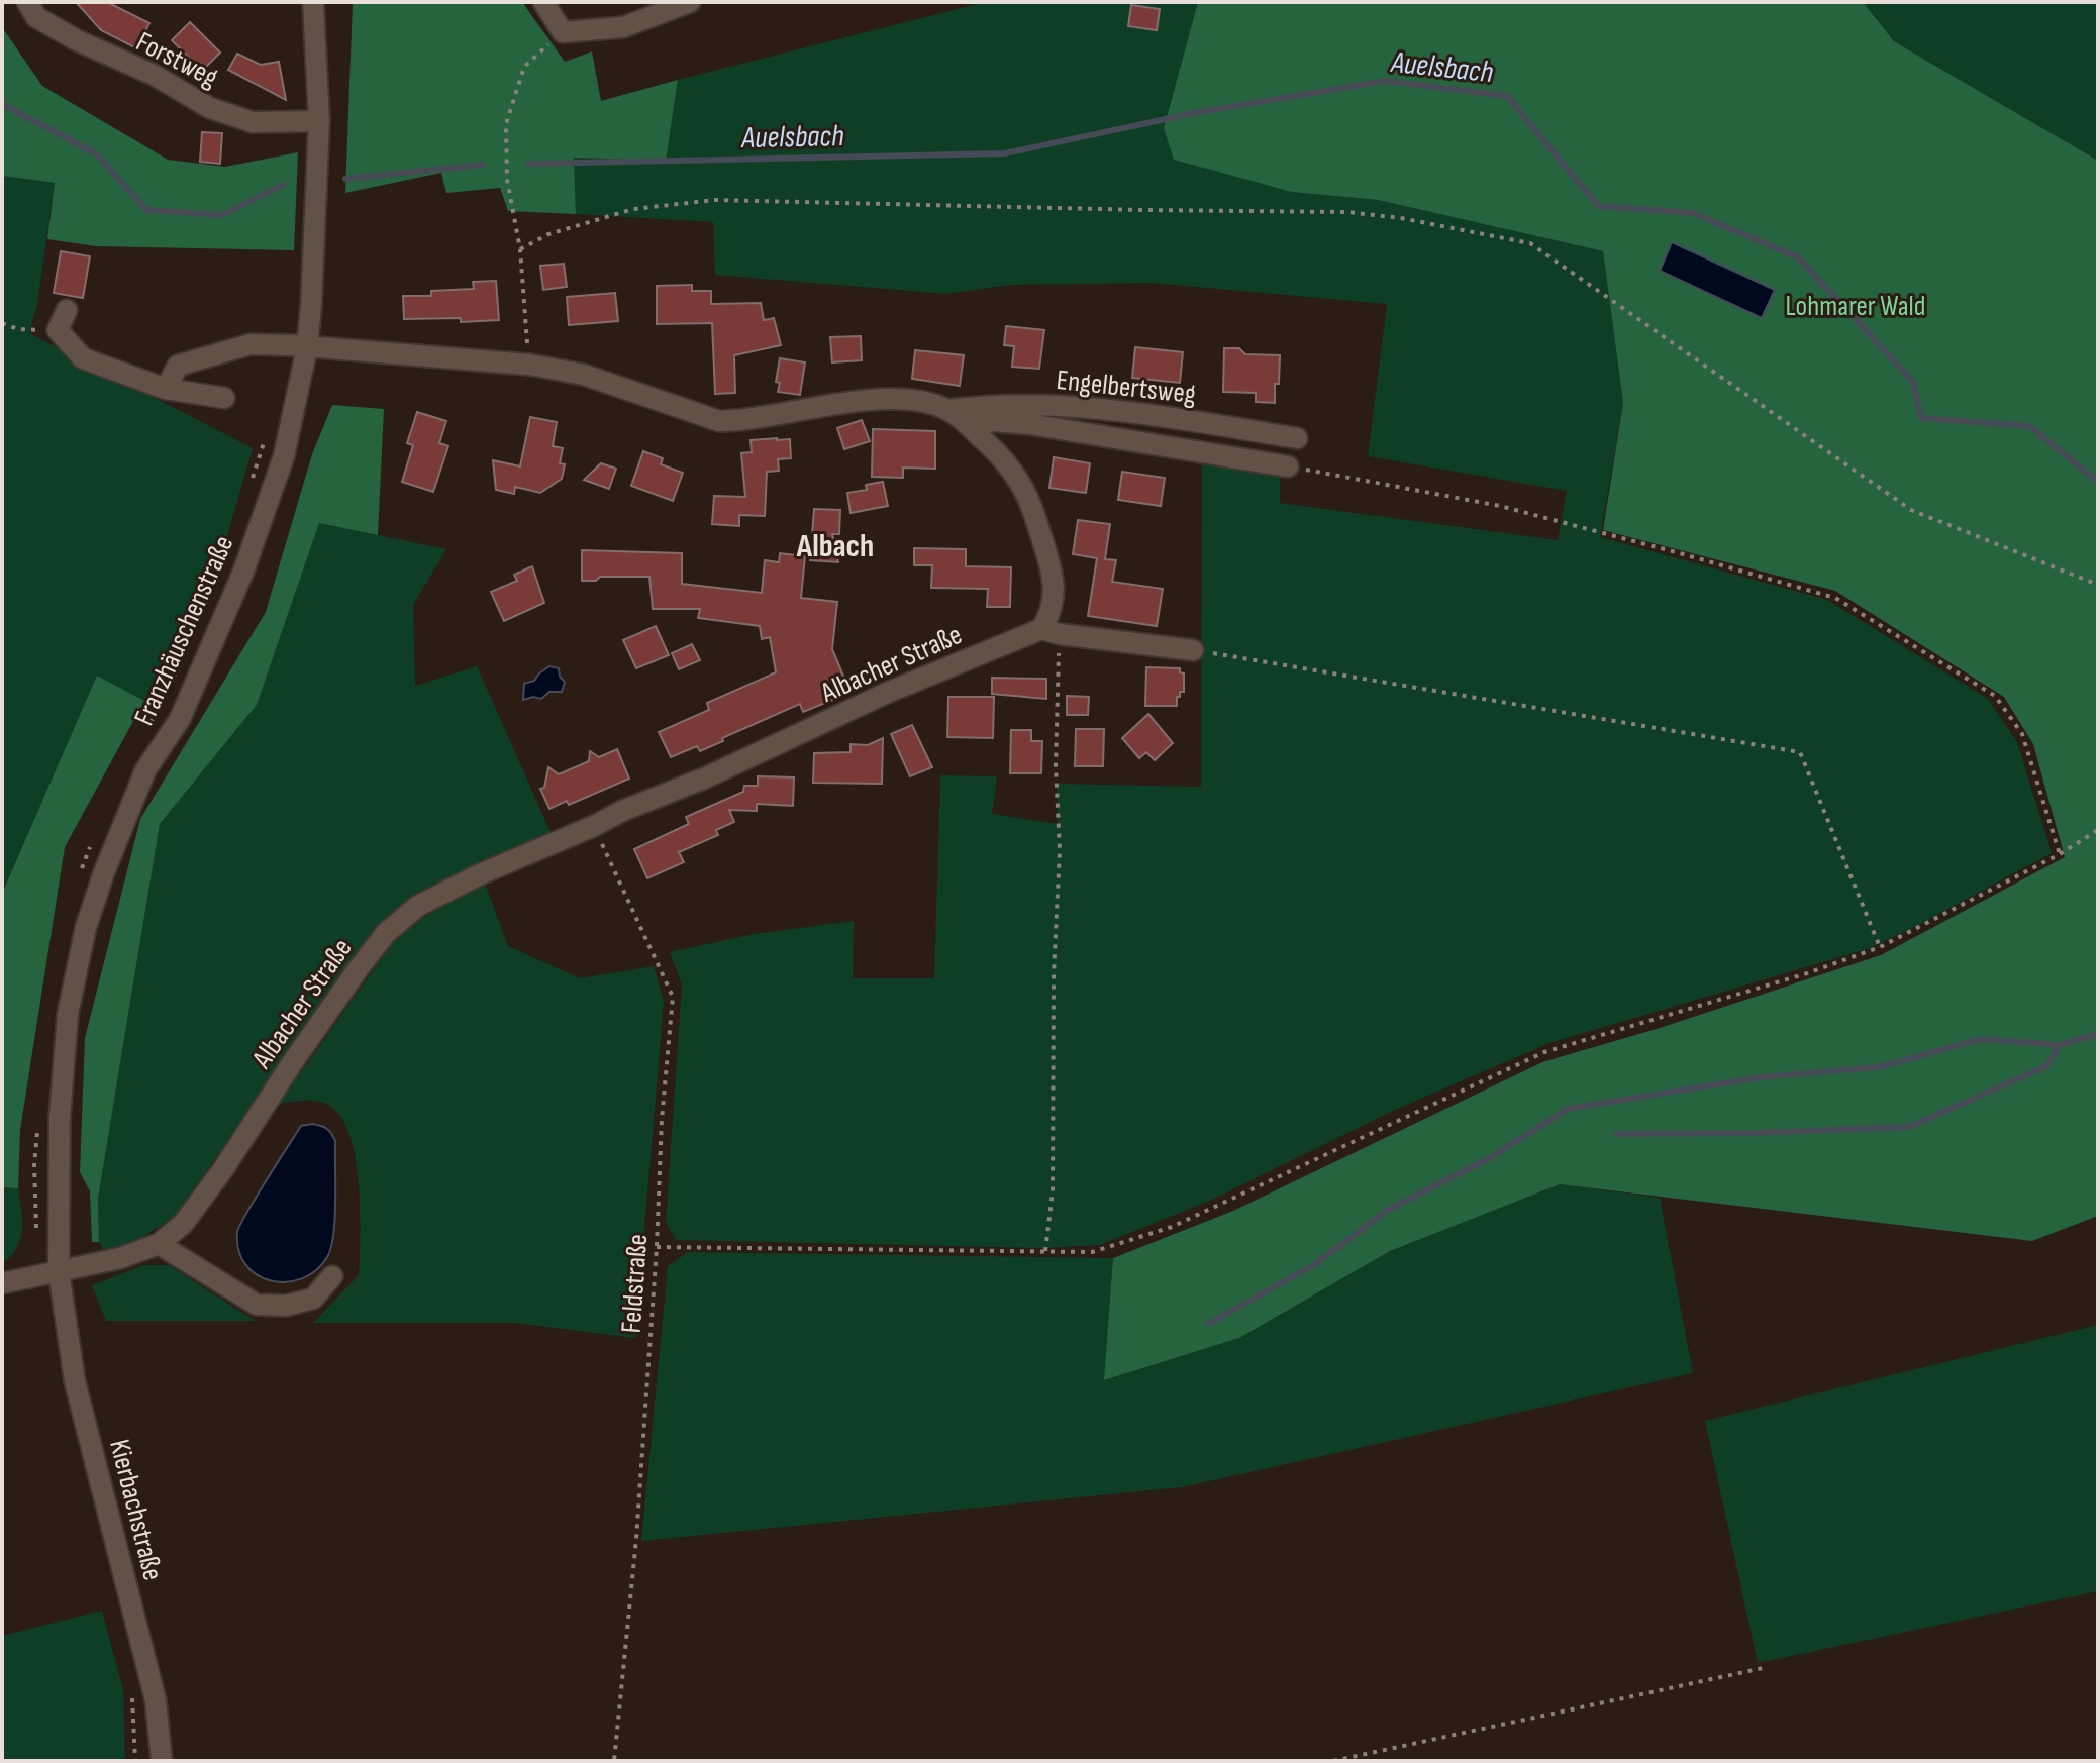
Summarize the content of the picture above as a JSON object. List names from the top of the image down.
{
  "streets": {
    "street": [
      "Forstweg",
      "Engelbertsweg",
      "Franzhäuschenstraße",
      "Albacher Straße",
      "Kierbachstraße"
    ],
    "path": ["Feldstraße"]
  },
  "crossings": [
    ["Forstweg", "Franzhäuschenstraße"],
    ["Franzhäuschenstraße", "Albacher Straße"],
    ["Franzhäuschenstraße", "Kierbachstraße"],
    ["Albacher Straße", "Feldstraße"],
    ["Albacher Straße", "Kierbachstraße"]
  ],
  "districts": ["Albach"],
  "water": ["Auelsbach"],
  "parks": ["Lohmarer Wald"]
}
